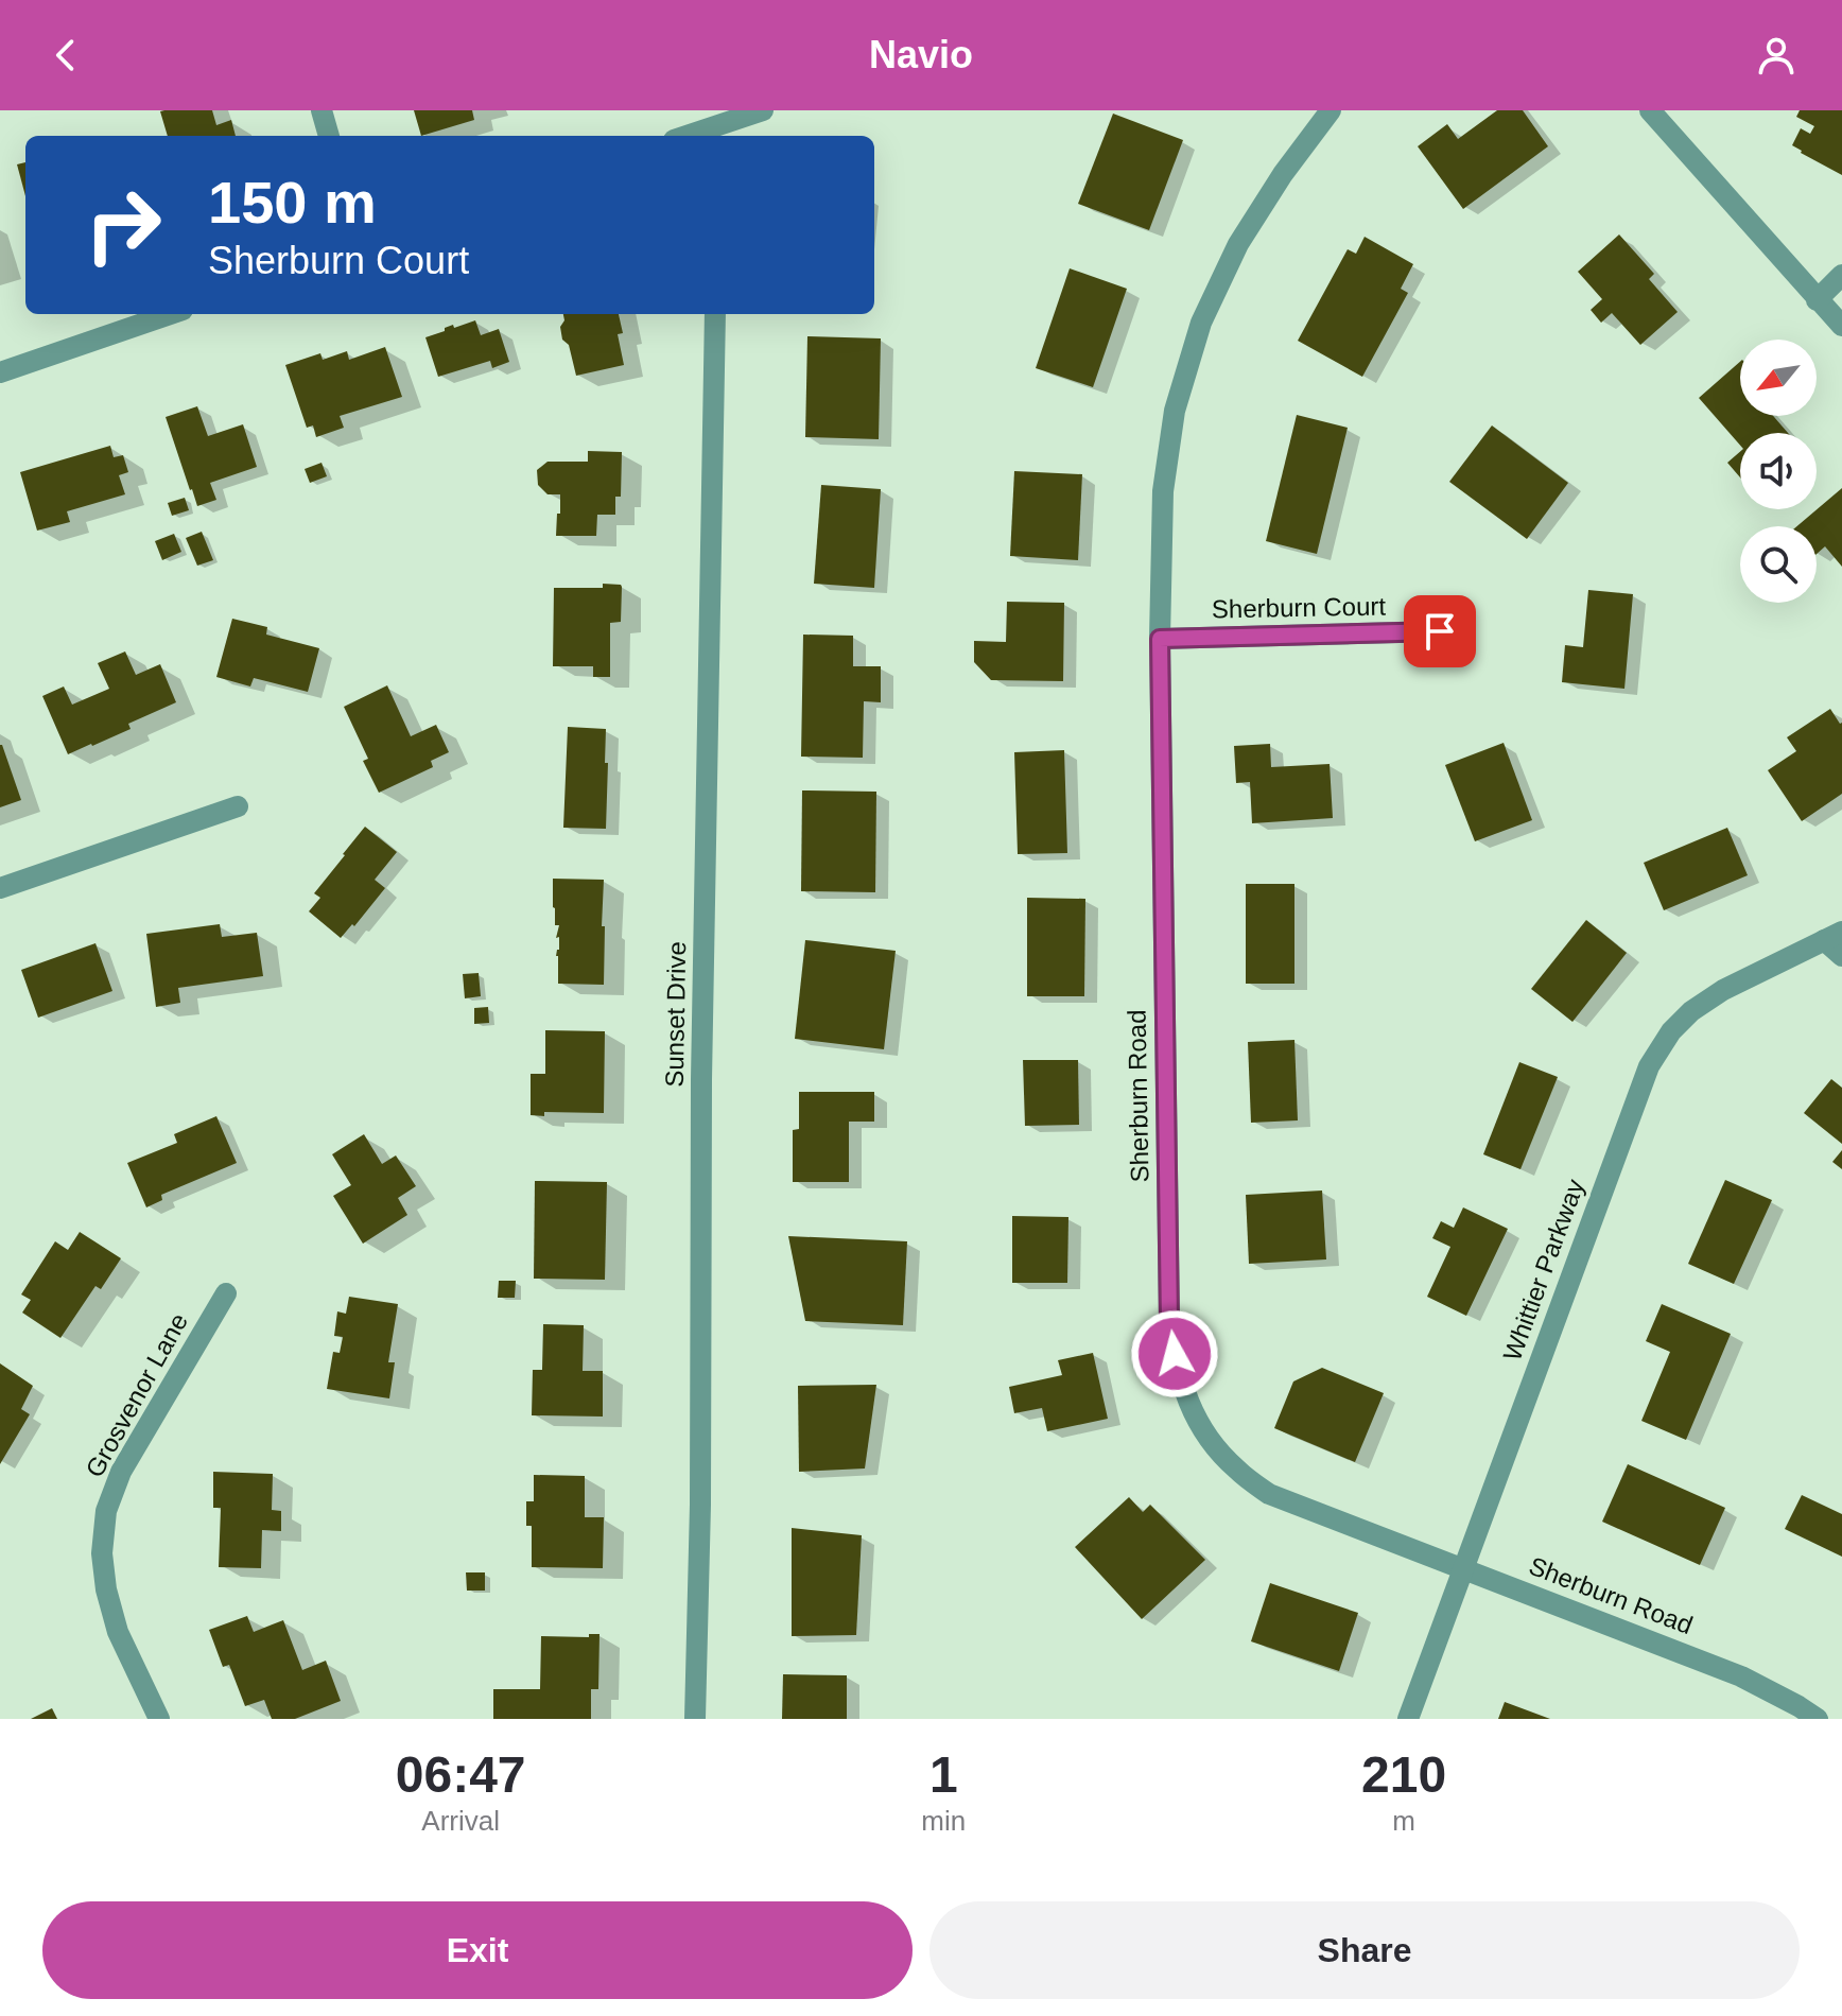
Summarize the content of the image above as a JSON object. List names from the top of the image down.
{
  "streets": {
    "street": [
      "Sherburn Court",
      "Sunset Drive",
      "Sherburn Road",
      "Whittier Parkway",
      "Grosvenor Lane"
    ]
  },
  "crossings": [
    ["Sherburn Court", "Sherburn Road"],
    ["Sherburn Road", "Whittier Parkway"]
  ],
  "north": "bottom left",
  "page": {
    "header": "Navio",
    "turn": ["150 m", "Sherburn Court"],
    "eta": [
      "06:47",
      "Arrival",
      "1",
      "min",
      "210",
      "m"
    ],
    "buttons": ["Exit", "Share"]
  }
}
